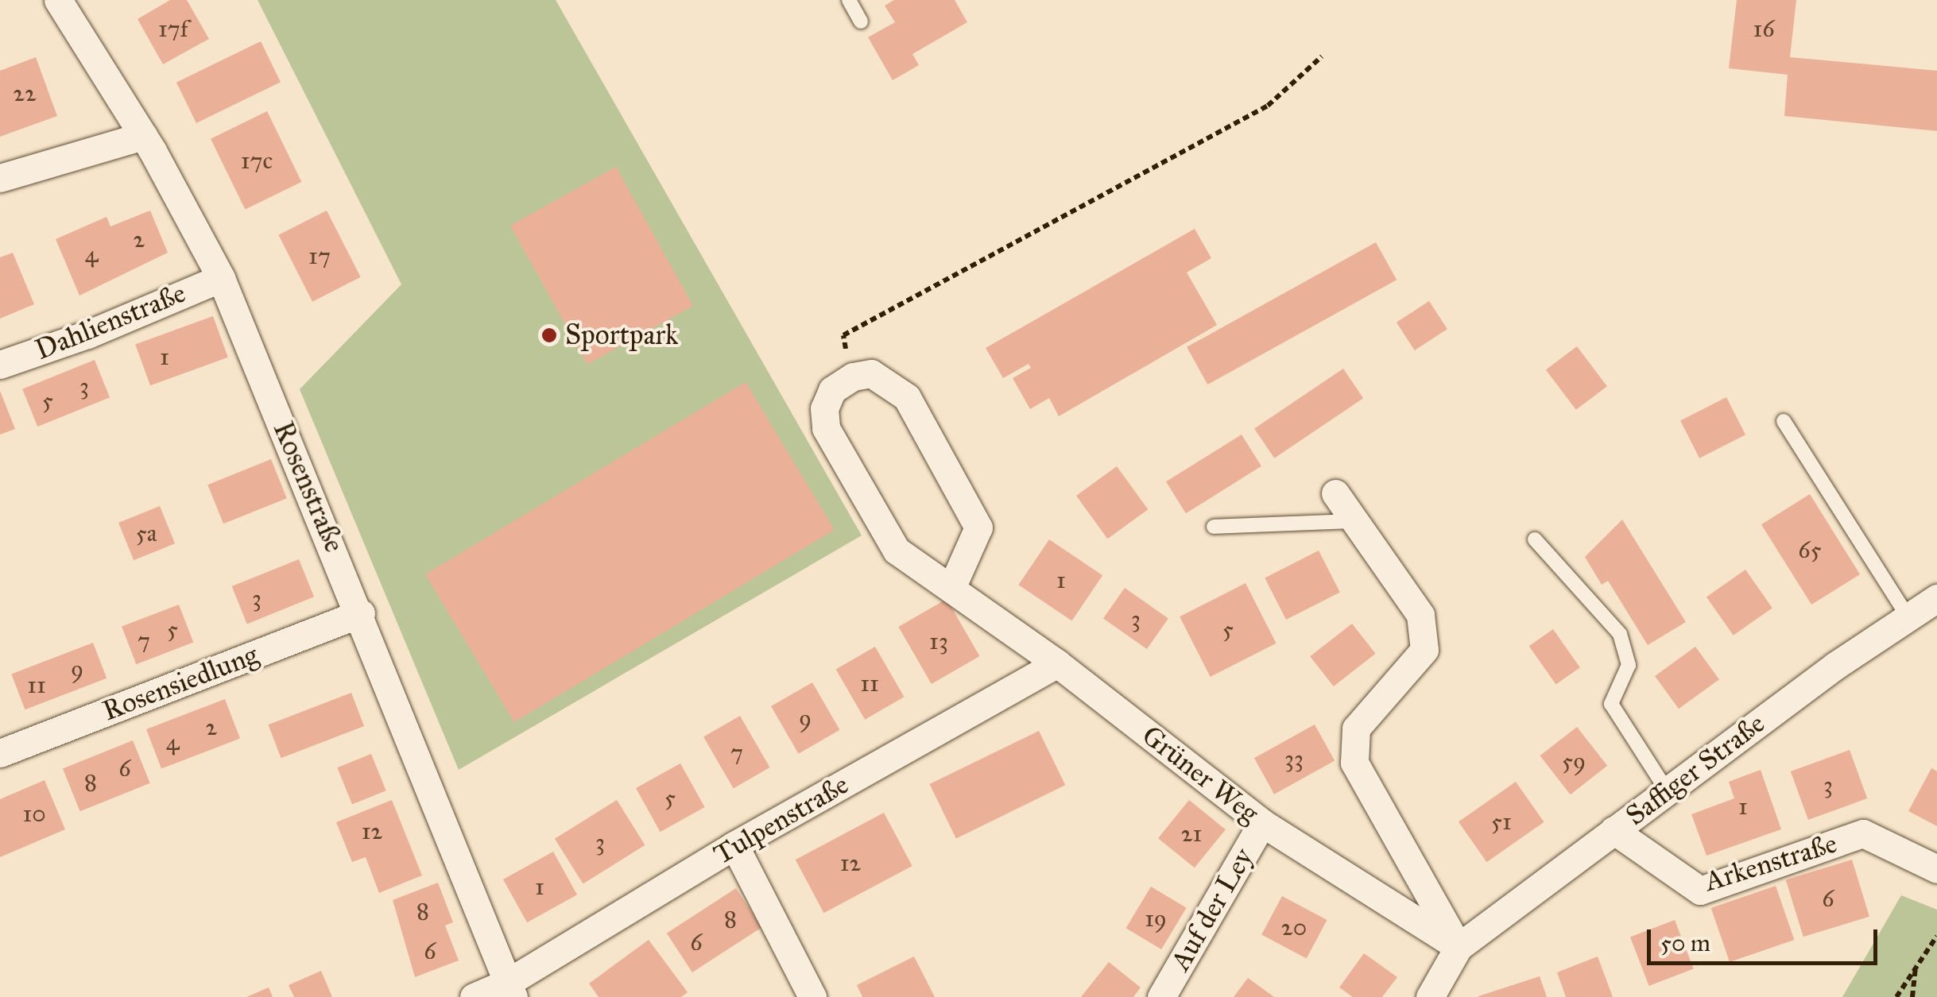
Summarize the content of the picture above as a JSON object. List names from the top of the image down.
{
  "streets": {
    "street": [
      "Dahlienstraße",
      "Rosenstraße",
      "Rosensiedlung",
      "Saffiger Straße",
      "Grüner Weg",
      "Tulpenstraße",
      "Arkenstraße",
      "Auf der Ley"
    ]
  },
  "crossings": [
    ["Dahlienstraße", "Rosenstraße"],
    ["Rosenstraße", "Rosensiedlung"],
    ["Rosenstraße", "Tulpenstraße"],
    ["Saffiger Straße", "Grüner Weg"],
    ["Saffiger Straße", "Arkenstraße"],
    ["Grüner Weg", "Tulpenstraße"],
    ["Grüner Weg", "Auf der Ley"]
  ],
  "places": ["Sportpark"],
  "house_numbers": [
    "17f",
    "16",
    "22",
    "17c",
    "2",
    "4",
    "17",
    "1",
    "3",
    "5",
    "5a",
    "65",
    "1",
    "3",
    "3",
    "5",
    "5",
    "7",
    "13",
    "9",
    "11",
    "11",
    "9",
    "2",
    "4",
    "7",
    "33",
    "59",
    "6",
    "8",
    "3",
    "5",
    "1",
    "10",
    "51",
    "12",
    "21",
    "3",
    "12",
    "1",
    "6",
    "8",
    "19",
    "8",
    "20",
    "6",
    "6"
  ],
  "scale_bar": "50 m"
}
